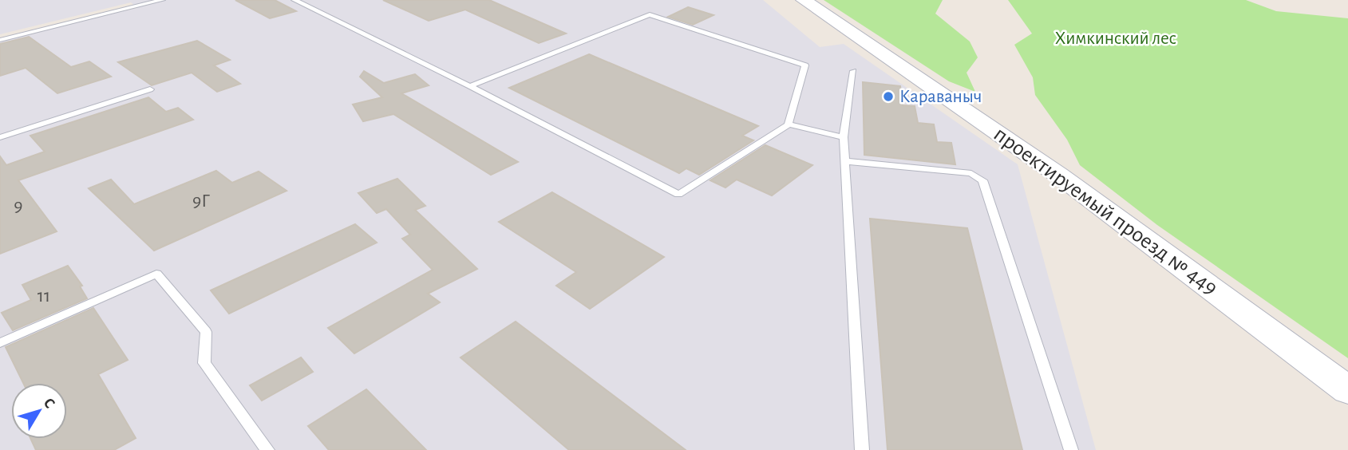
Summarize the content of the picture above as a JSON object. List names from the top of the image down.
{
  "streets": {
    "street": ["проектируемый проезд № 449"]
  },
  "parks": ["Химкинский лес"],
  "places": ["Караваныч"],
  "house_numbers": ["9Г", "9", "11"],
  "north": "top right"
}
